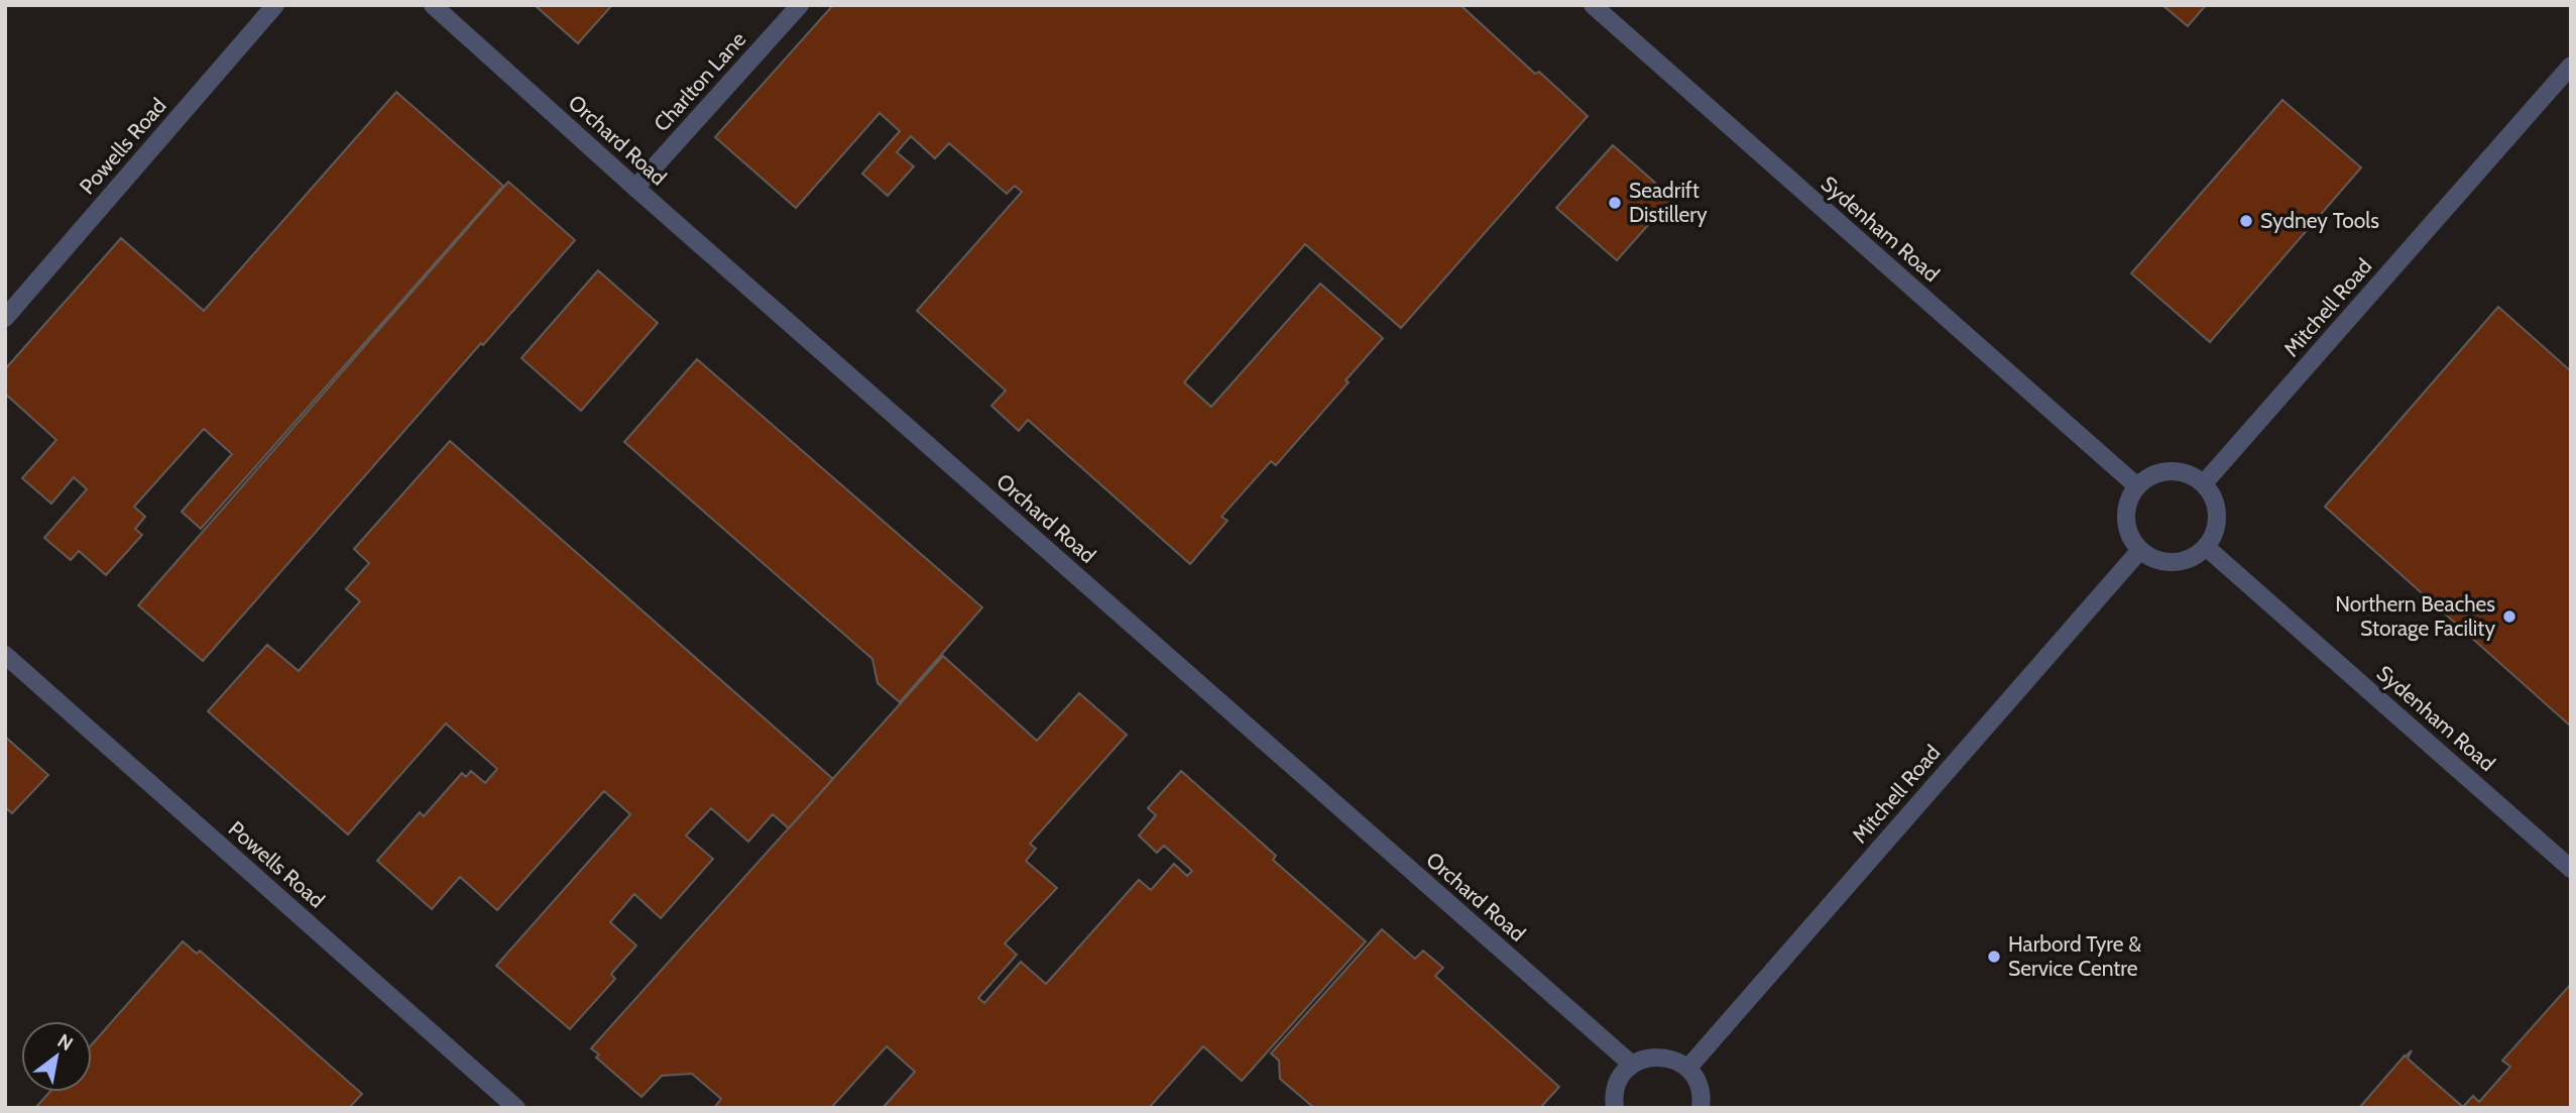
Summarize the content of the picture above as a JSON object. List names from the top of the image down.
{
  "streets": {
    "street": [
      "Charlton Lane",
      "Orchard Road",
      "Powells Road",
      "Sydenham Road",
      "Mitchell Road"
    ]
  },
  "crossings": [
    ["Charlton Lane", "Orchard Road"],
    ["Sydenham Road", "Mitchell Road"]
  ],
  "places": [
    "Seadrift Distillery",
    "Sydney Tools",
    "Northern Beaches Storage Facility",
    "Harbord Tyre & Service Centre"
  ],
  "north": "top right"
}
